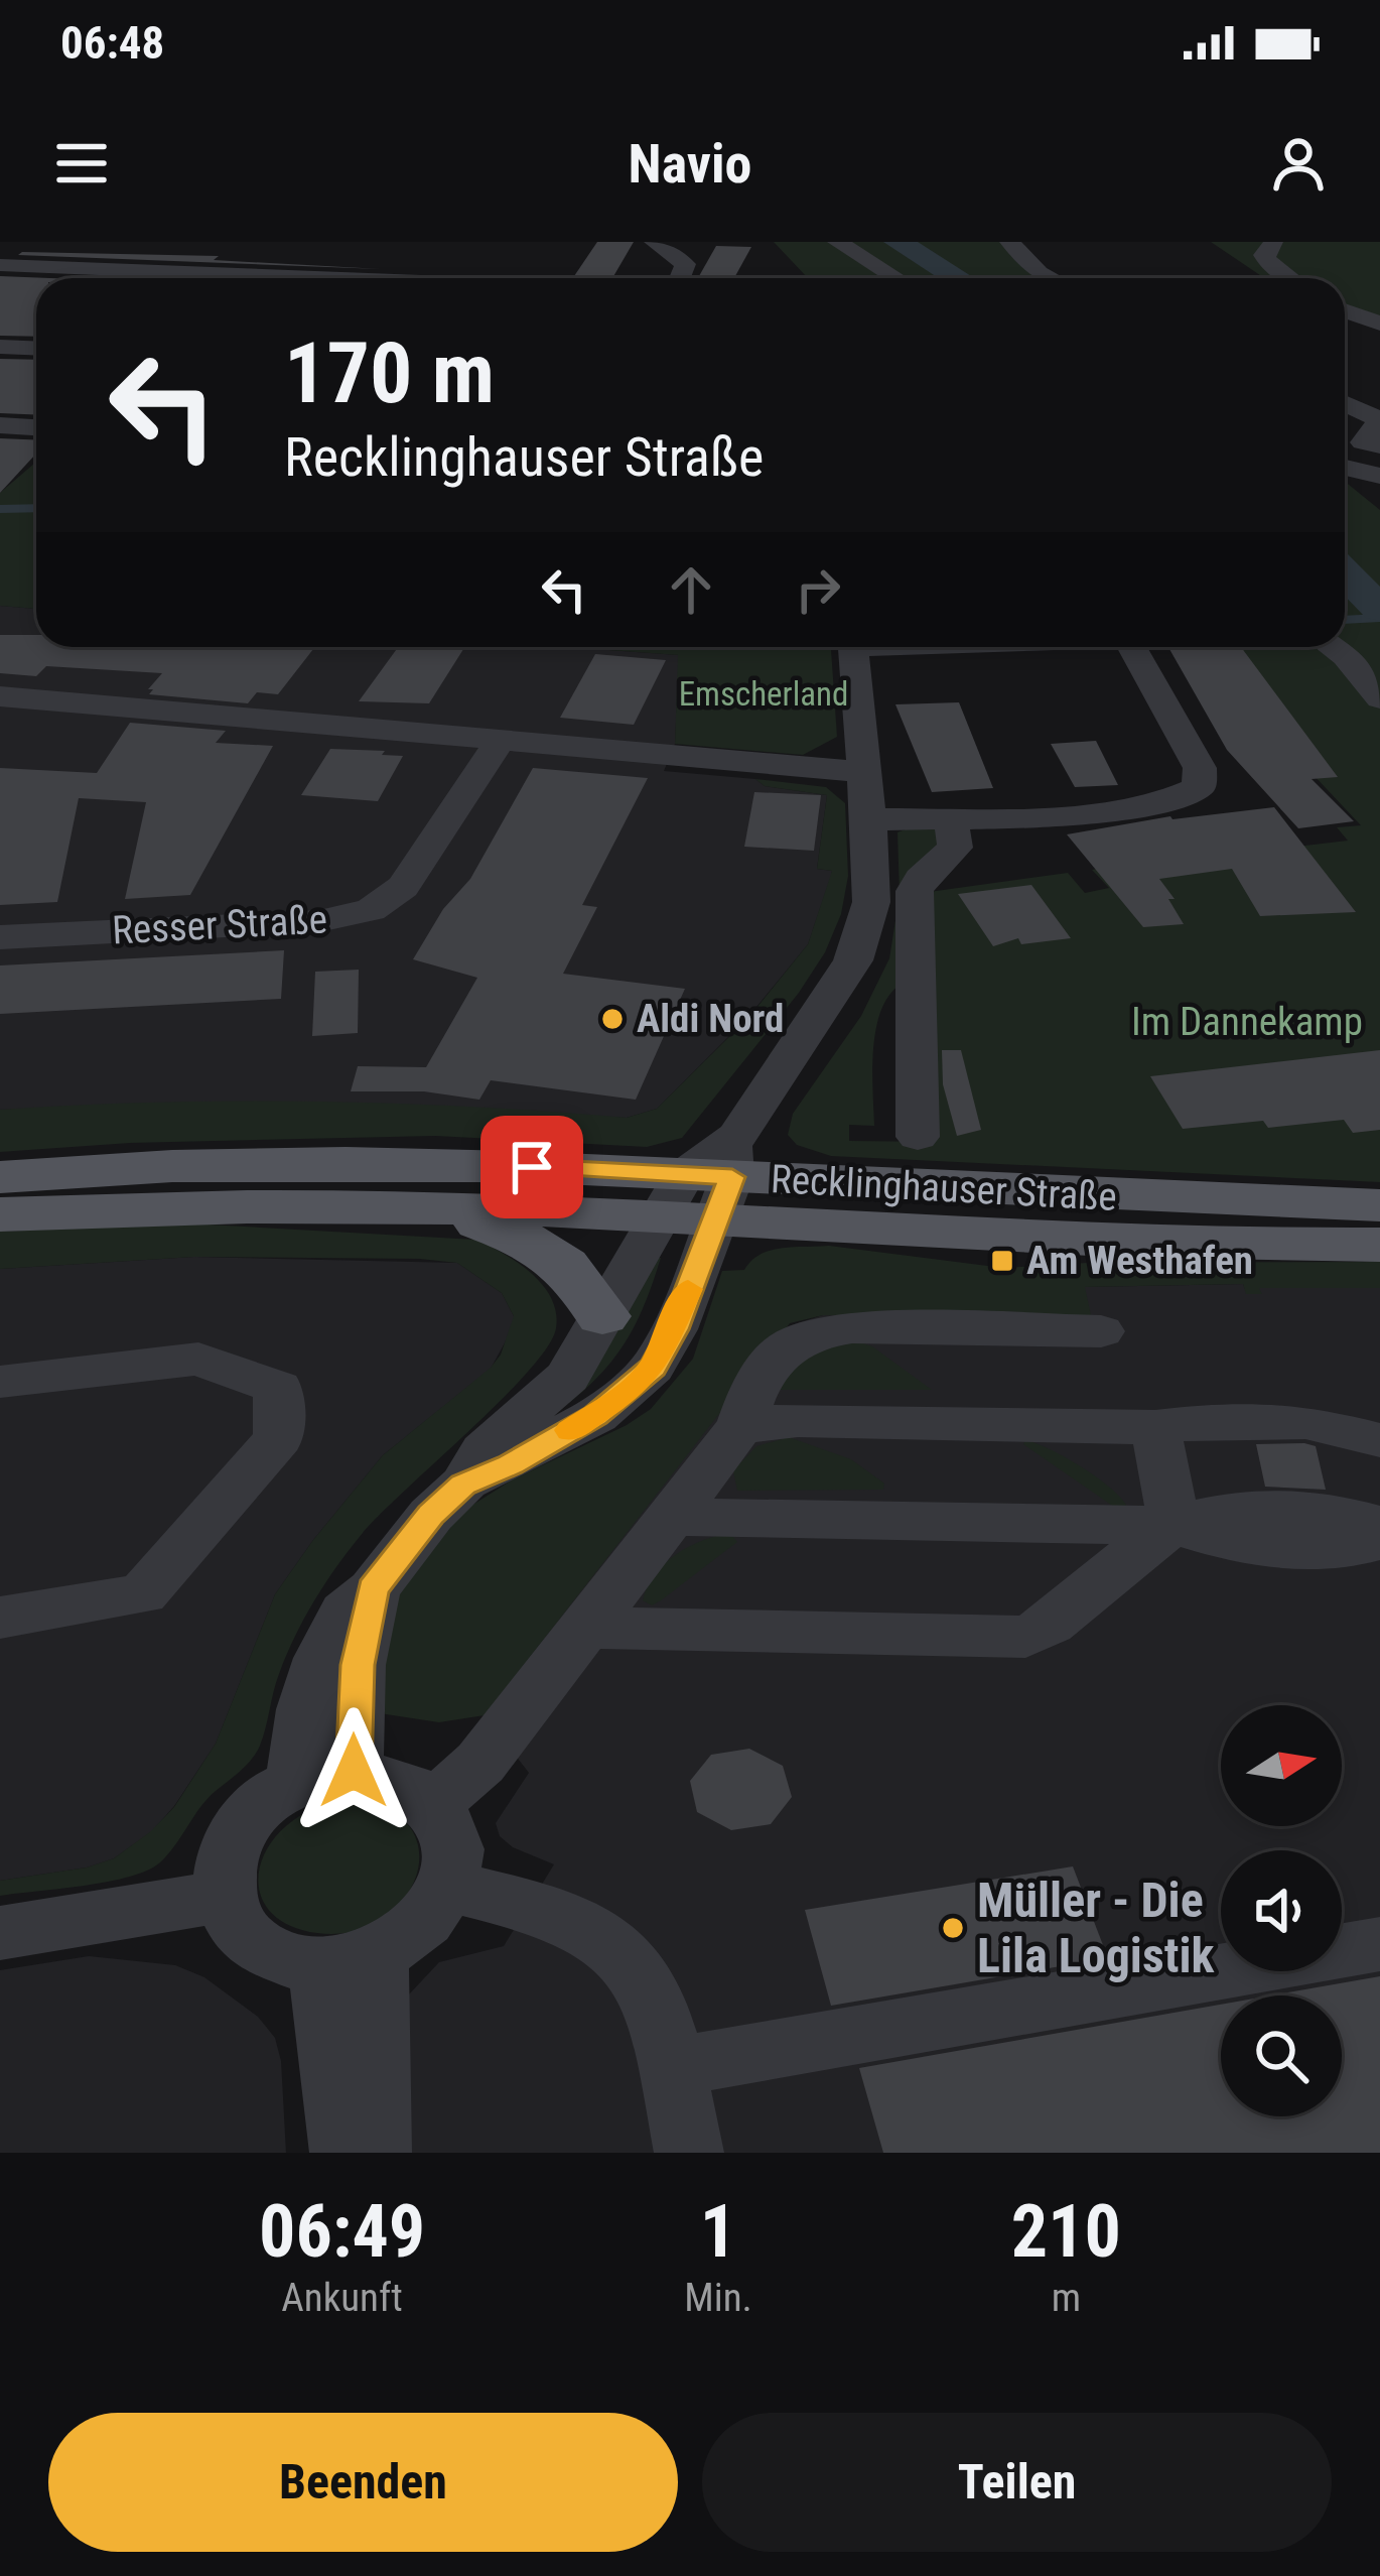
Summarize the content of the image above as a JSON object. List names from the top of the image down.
{
  "streets": {
    "main road": ["Recklinghauser Straße"],
    "street": ["Resser Straße"]
  },
  "parks": ["Emscherland", "Im Dannekamp"],
  "places": {
    "other": ["Aldi Nord", "Müller - Die Lila Logistik"],
    "transit": ["Am Westhafen"]
  },
  "north": "right",
  "page": {
    "status": "06:48",
    "header": "Navio",
    "turn": ["170 m", "Recklinghauser Straße"],
    "eta": [
      "06:49",
      "Ankunft",
      "1",
      "Min.",
      "210",
      "m"
    ],
    "buttons": ["Beenden", "Teilen"]
  }
}
